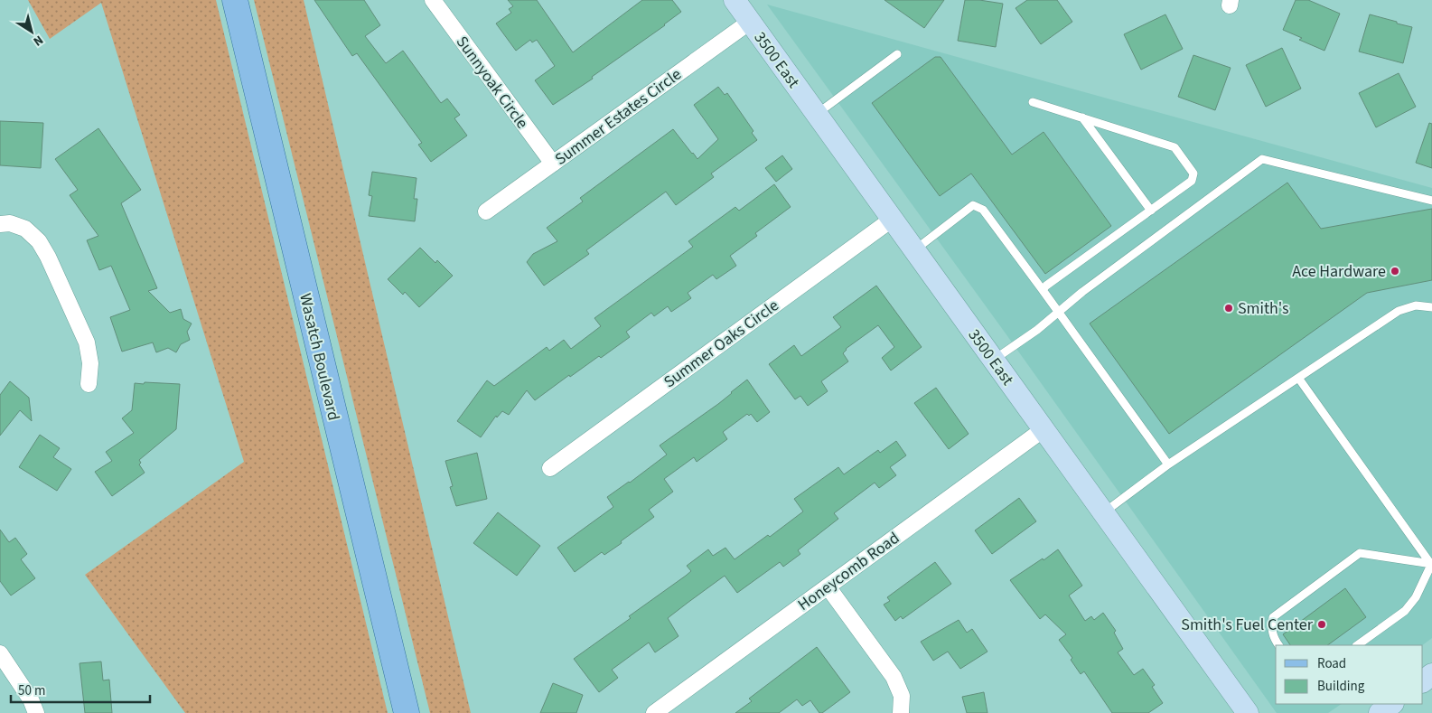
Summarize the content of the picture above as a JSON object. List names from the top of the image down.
{
  "streets": {
    "main road": ["3500 East", "Wasatch Boulevard"],
    "street": [
      "Sunnyoak Circle",
      "Summer Estates Circle",
      "Summer Oaks Circle",
      "Honeycomb Road"
    ]
  },
  "crossings": [
    ["3500 East", "Summer Estates Circle"],
    ["3500 East", "Summer Oaks Circle"],
    ["3500 East", "Honeycomb Road"],
    ["Sunnyoak Circle", "Summer Estates Circle"]
  ],
  "places": ["Ace Hardware", "Smith's", "Smith's Fuel Center"],
  "legend": ["Road", "Building"],
  "scale_bar": "50 m",
  "north": "bottom right"
}
